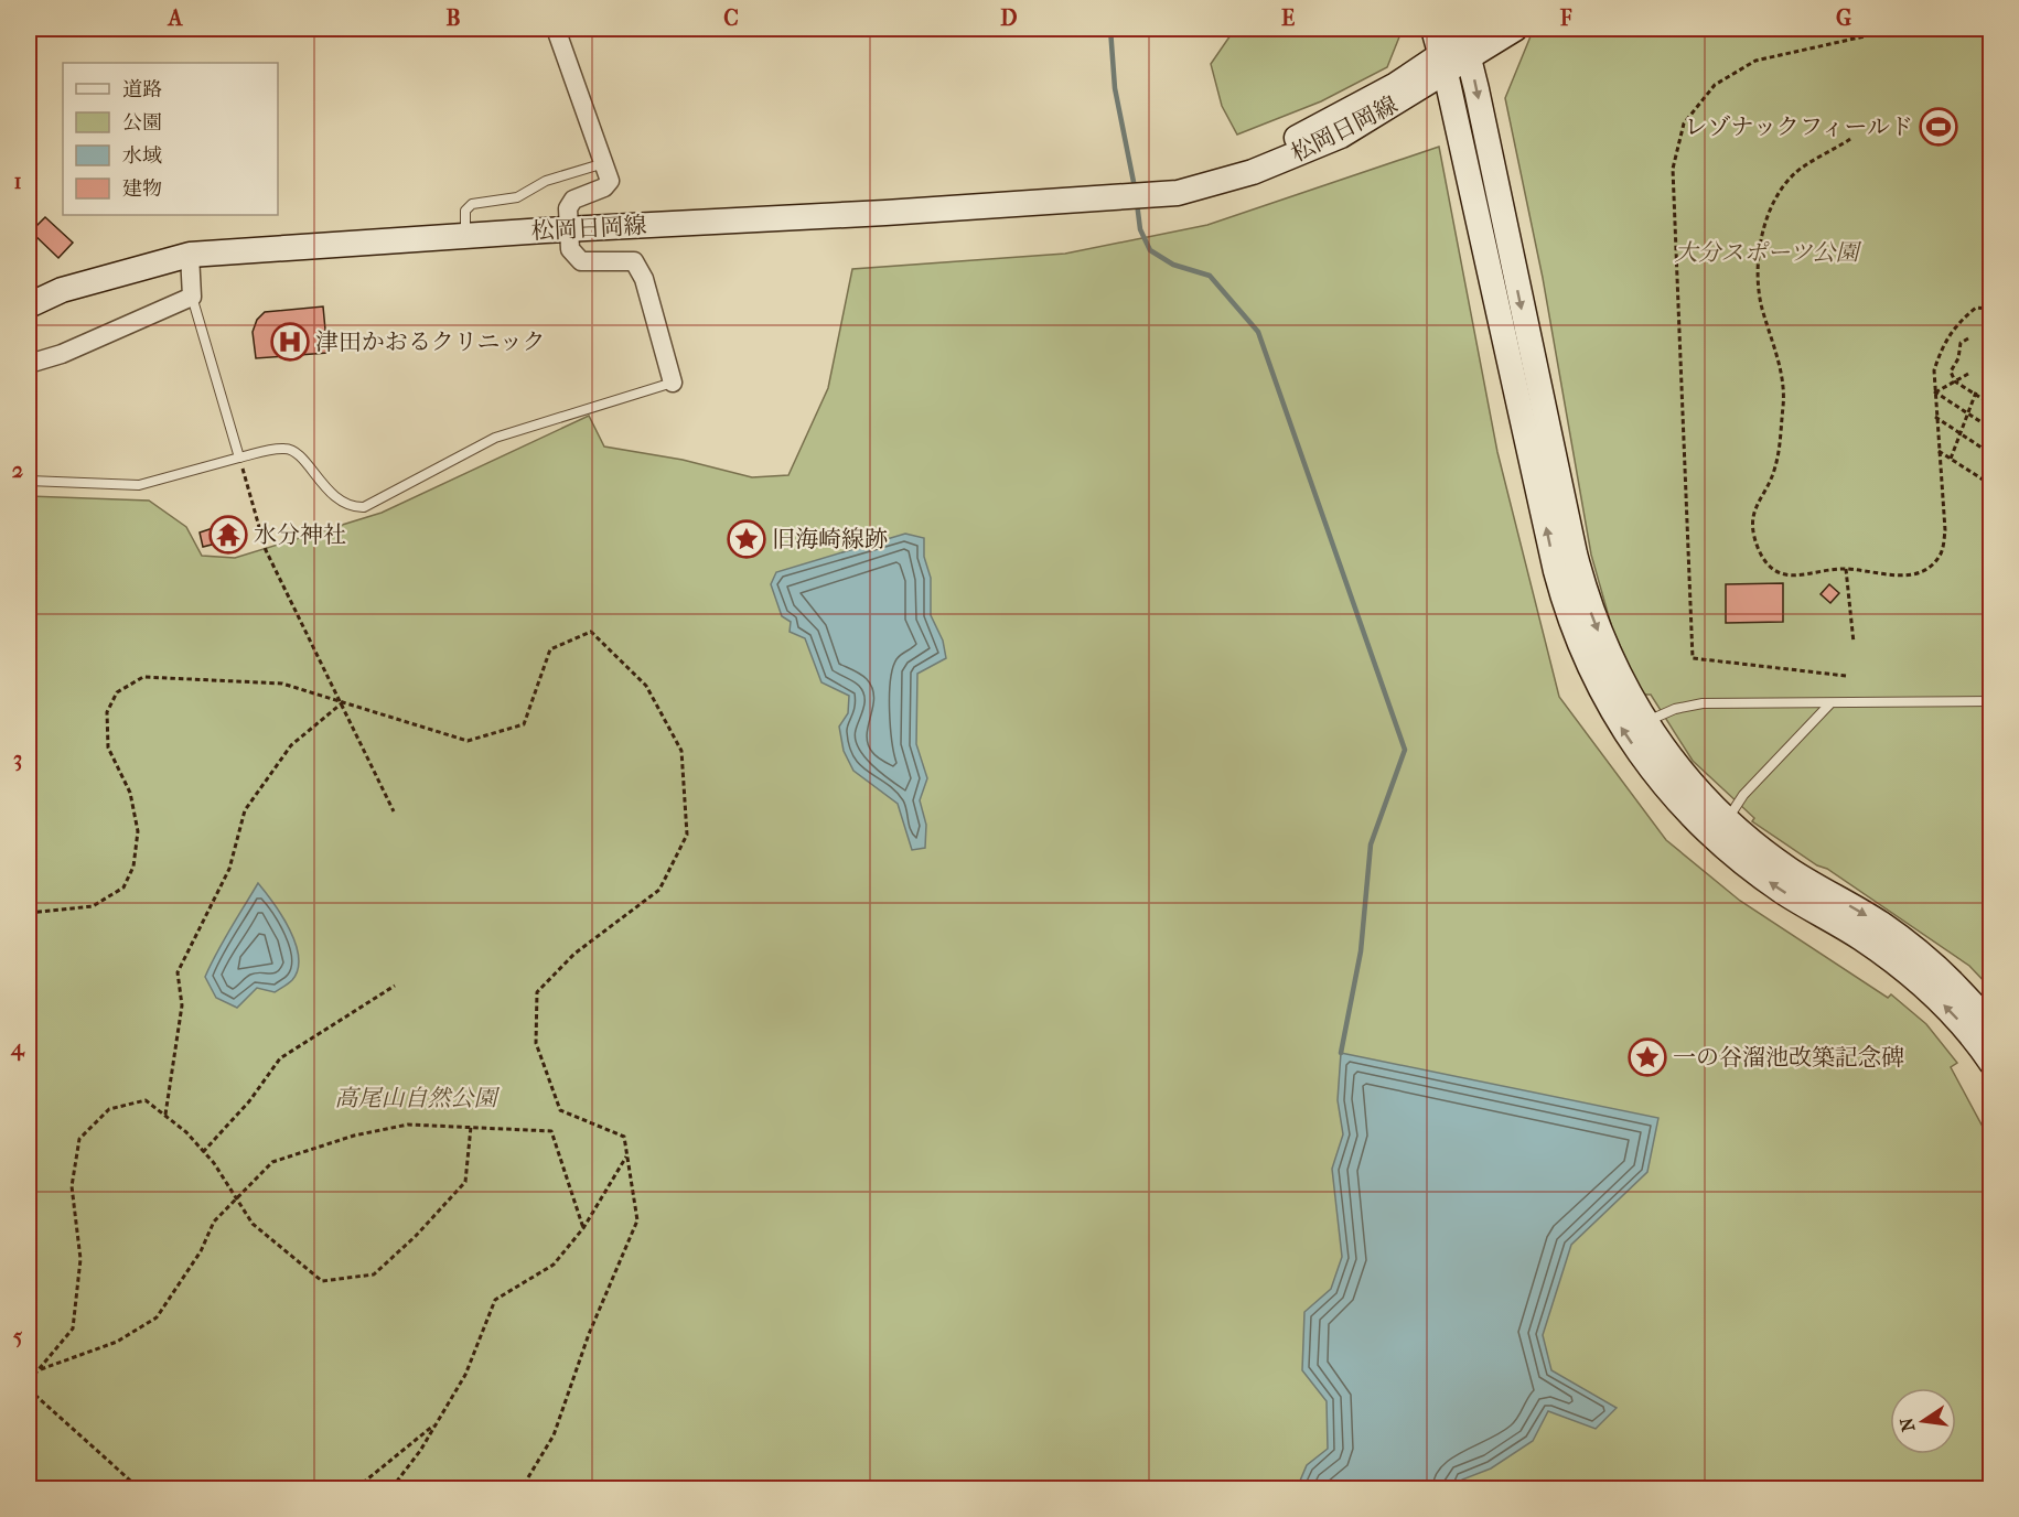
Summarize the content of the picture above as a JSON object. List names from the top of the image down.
{
  "streets": {
    "street": ["松岡日岡線"]
  },
  "parks": ["大分スポーツ公園", "高尾山自然公園"],
  "places": {
    "sports": ["レゾナックフィールド"],
    "hospital": ["津田かおるクリニック"],
    "temple": ["水分神社"],
    "place": ["旧海崎線跡", "一の谷溜池改築記念碑"]
  },
  "legend": [
    "道路",
    "公園",
    "水域",
    "建物"
  ],
  "north": "left",
  "grid": {
    "columns": [
      "A",
      "B",
      "C",
      "D",
      "E",
      "F",
      "G"
    ],
    "rows": [
      "1",
      "2",
      "3",
      "4",
      "5"
    ]
  }
}
